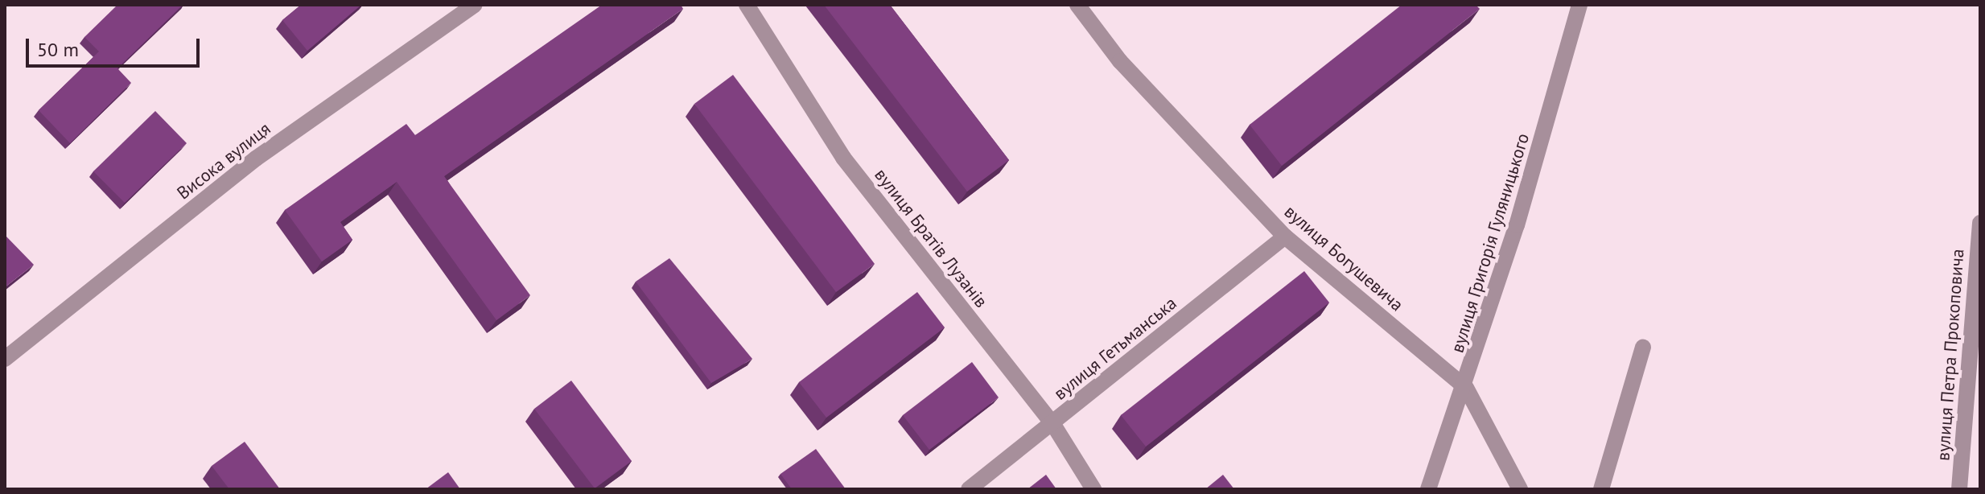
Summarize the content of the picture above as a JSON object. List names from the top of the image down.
{
  "streets": {
    "street": [
      "Висока вулиця",
      "вулиця Братів Лузанів",
      "вулиця Григорія Гуляницького",
      "вулиця Богушевича",
      "вулиця Гетьманська",
      "вулиця Петра Прокоповича"
    ]
  },
  "crossings": [
    ["вулиця Братів Лузанів", "вулиця Гетьманська"],
    ["вулиця Григорія Гуляницького", "вулиця Богушевича"],
    ["вулиця Богушевича", "вулиця Гетьманська"]
  ],
  "scale_bar": "50 m"
}
